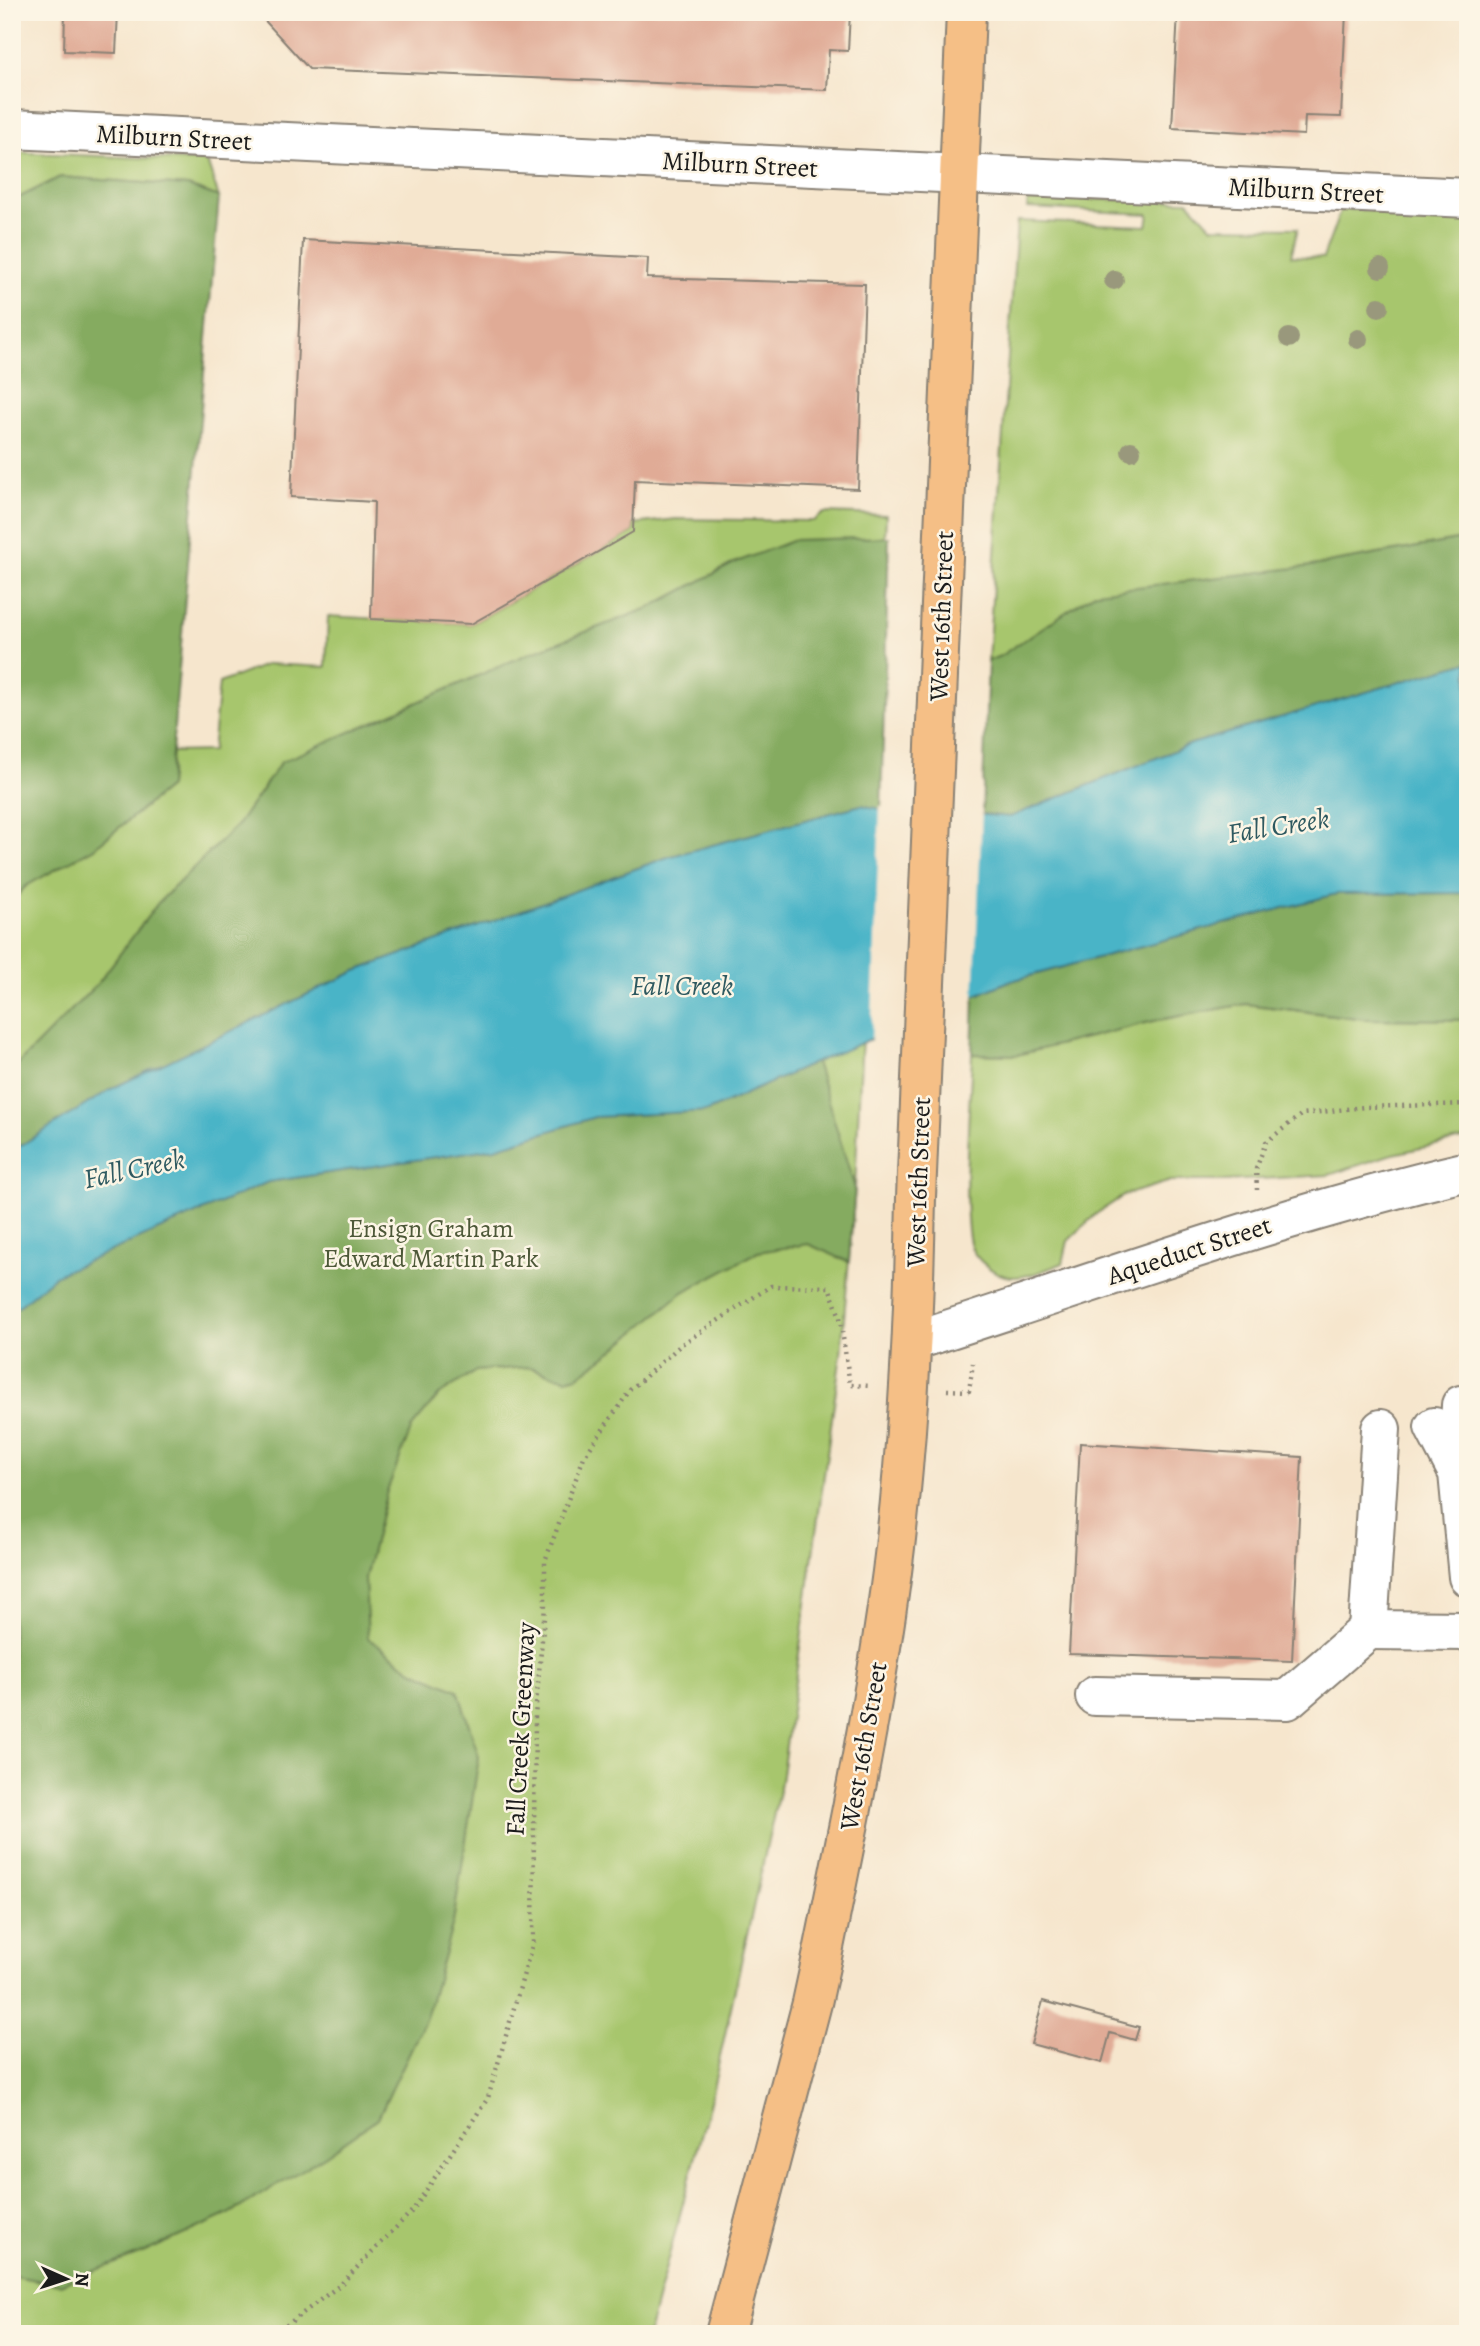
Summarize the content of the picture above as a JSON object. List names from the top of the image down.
{
  "streets": {
    "main road": ["West 16th Street"],
    "street": ["Milburn Street", "Aqueduct Street"],
    "path": ["Fall Creek Greenway"]
  },
  "crossings": [
    ["Milburn Street", "West 16th Street"],
    ["West 16th Street", "Aqueduct Street"]
  ],
  "water": ["Fall Creek"],
  "parks": ["Ensign Graham Edward Martin Park"],
  "north": "right"
}
